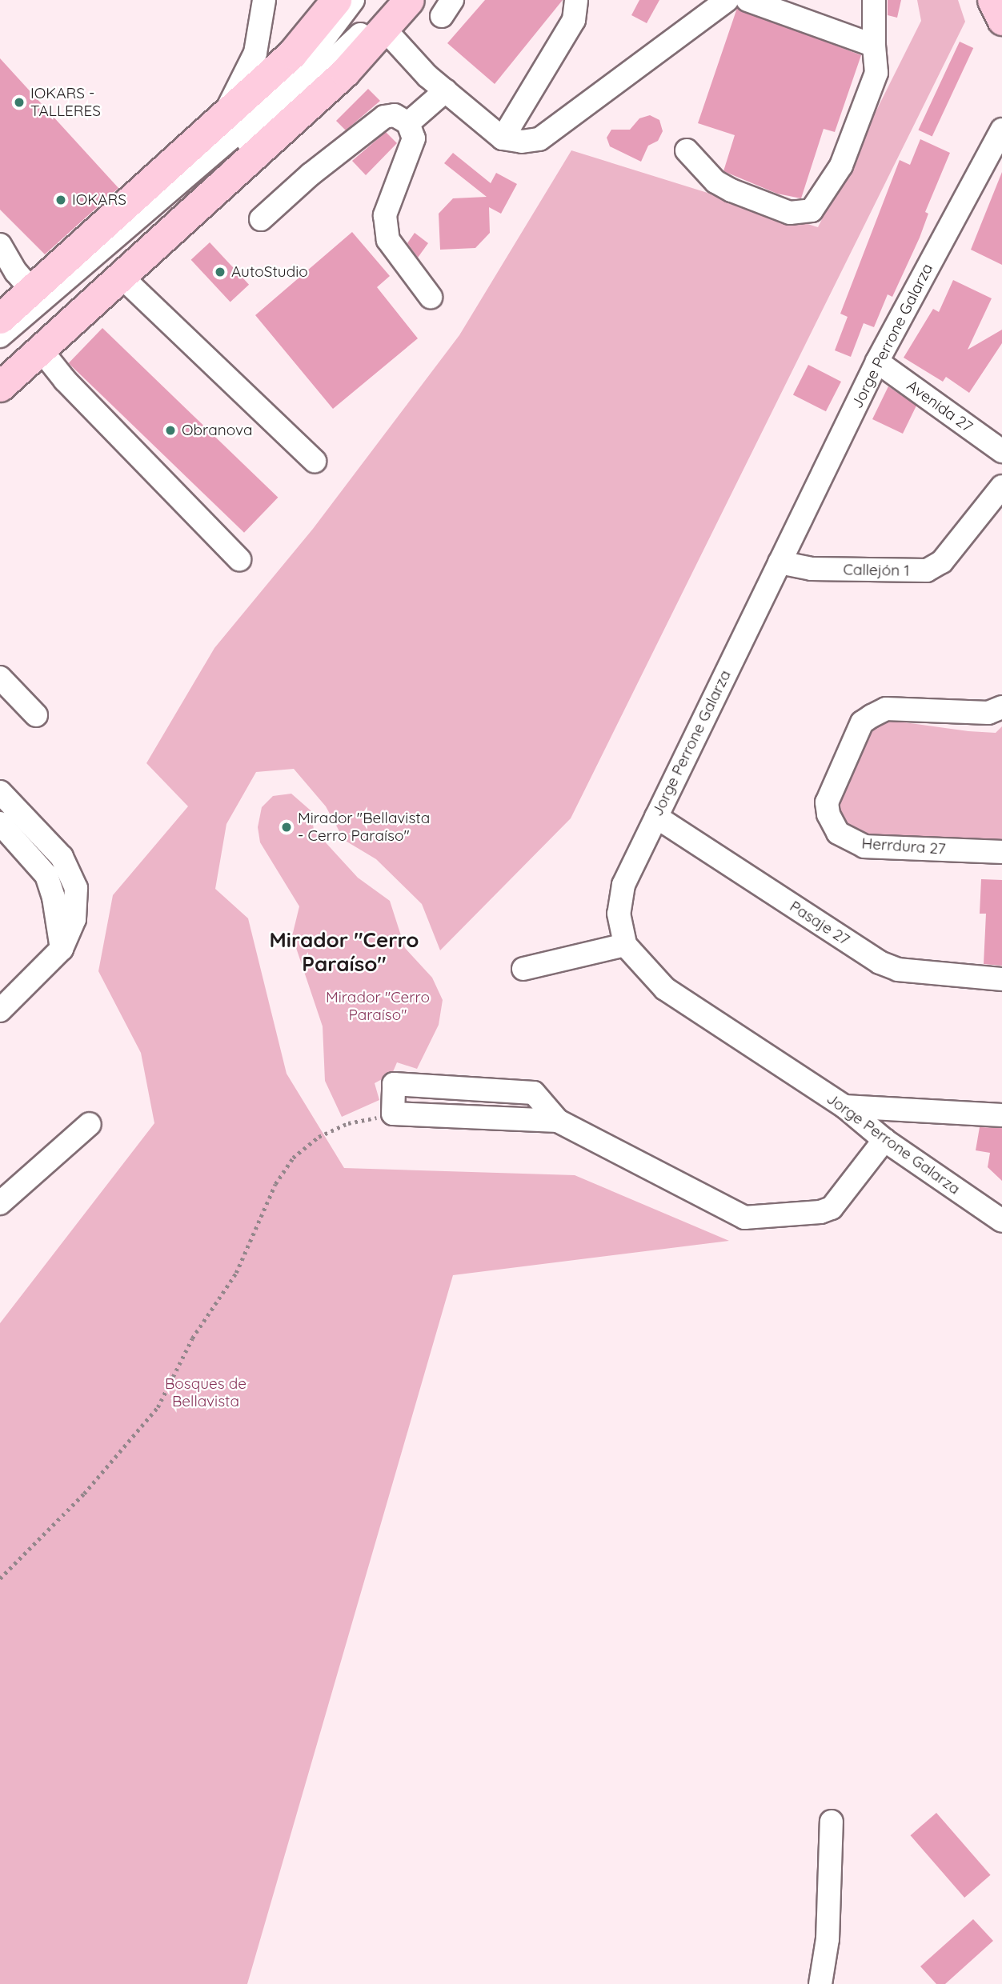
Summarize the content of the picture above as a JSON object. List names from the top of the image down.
{
  "streets": {
    "street": [
      "Jorge Perrone Galarza",
      "Avenida 27",
      "Callejón 1",
      "Herrdura 27",
      "Pasaje 27"
    ]
  },
  "crossings": [
    ["Jorge Perrone Galarza", "Avenida 27"],
    ["Jorge Perrone Galarza", "Callejón 1"],
    ["Jorge Perrone Galarza", "Pasaje 27"]
  ],
  "districts": ["Mirador \"Cerro Paraíso\""],
  "parks": ["Mirador \"Cerro Paraíso\"", "Bosques de Bellavista"],
  "places": [
    "IOKARS - TALLERES",
    "IOKARS",
    "AutoStudio",
    "Obranova",
    "Mirador \"Bellavista - Cerro Paraíso\""
  ]
}
